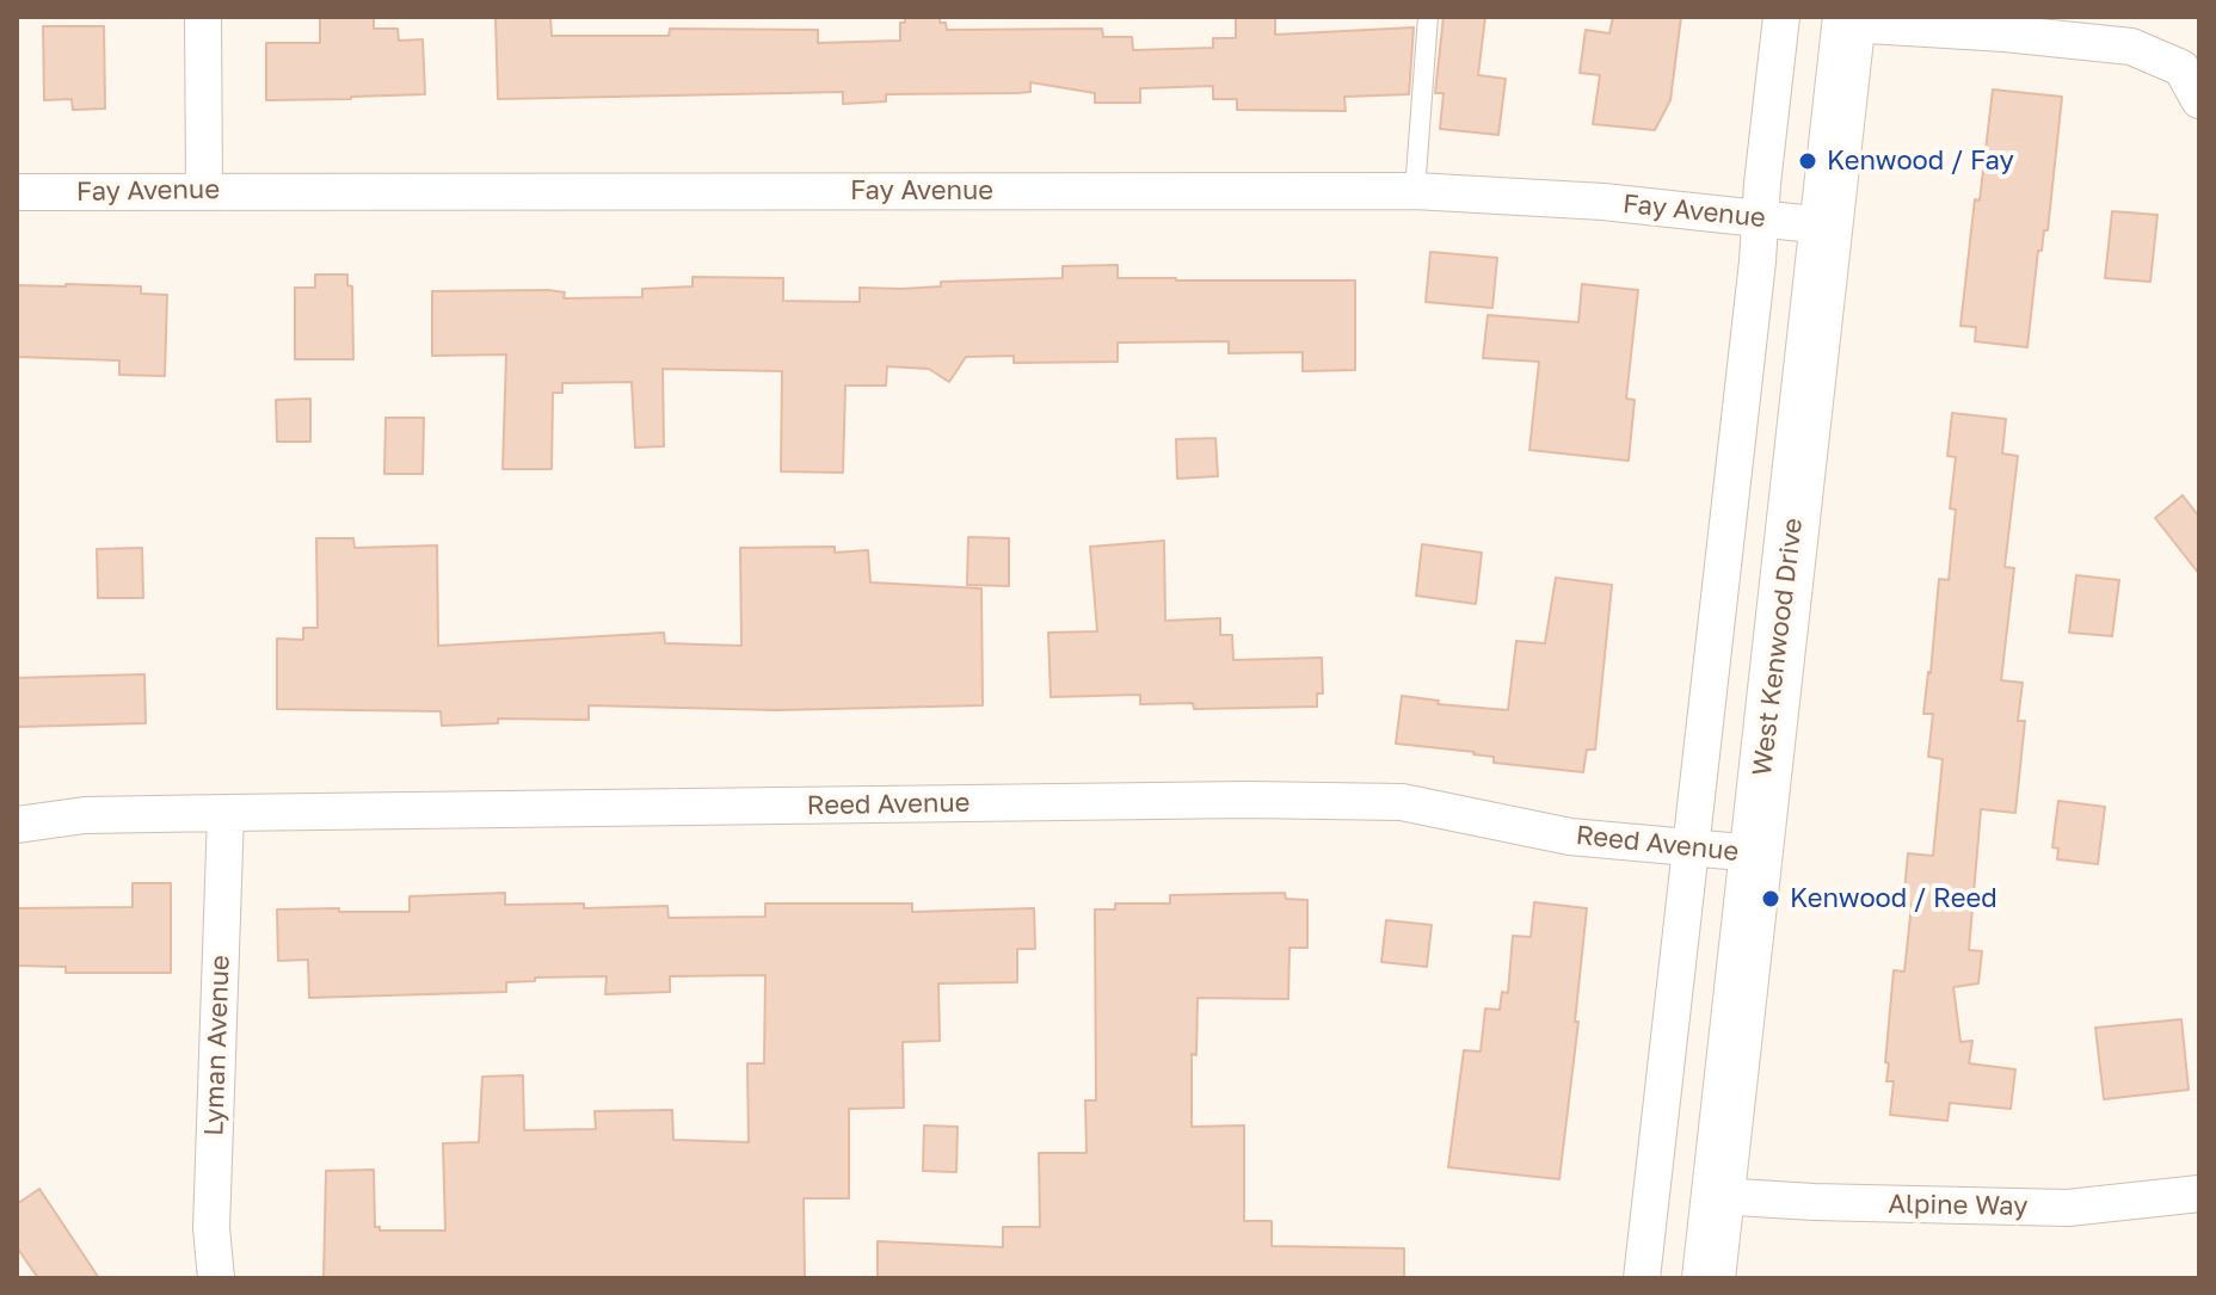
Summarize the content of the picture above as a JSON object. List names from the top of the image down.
{
  "streets": {
    "street": [
      "Fay Avenue",
      "West Kenwood Drive",
      "Reed Avenue",
      "Lyman Avenue",
      "Alpine Way"
    ]
  },
  "crossings": [
    ["Fay Avenue", "West Kenwood Drive"],
    ["West Kenwood Drive", "Reed Avenue"],
    ["West Kenwood Drive", "Alpine Way"],
    ["Reed Avenue", "Lyman Avenue"]
  ],
  "places": ["Kenwood / Fay", "Kenwood / Reed"]
}
